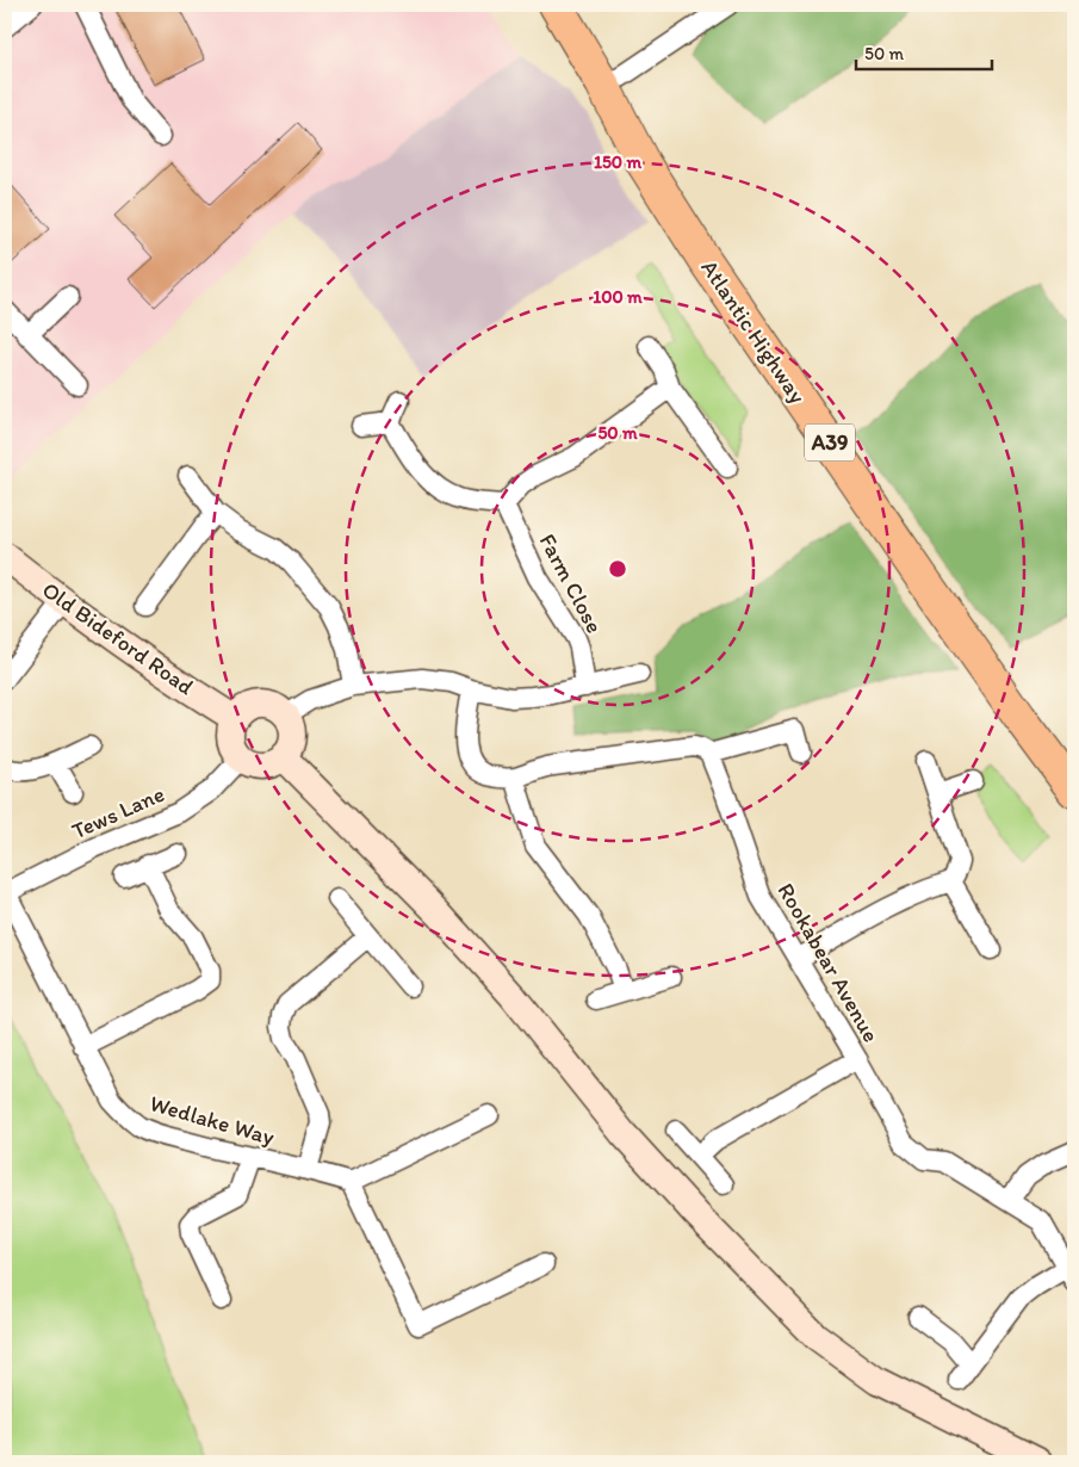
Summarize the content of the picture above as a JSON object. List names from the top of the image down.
{
  "streets": {
    "highway": ["Atlantic Highway", "A39"],
    "street": [
      "Farm Close",
      "Old Bideford Road",
      "Tews Lane",
      "Rookabear Avenue",
      "Wedlake Way"
    ]
  },
  "crossings": [
    ["Old Bideford Road", "Tews Lane"],
    ["Tews Lane", "Wedlake Way"]
  ],
  "scale_bar": "50 m",
  "rings": ["150 m", "100 m", "50 m"]
}
